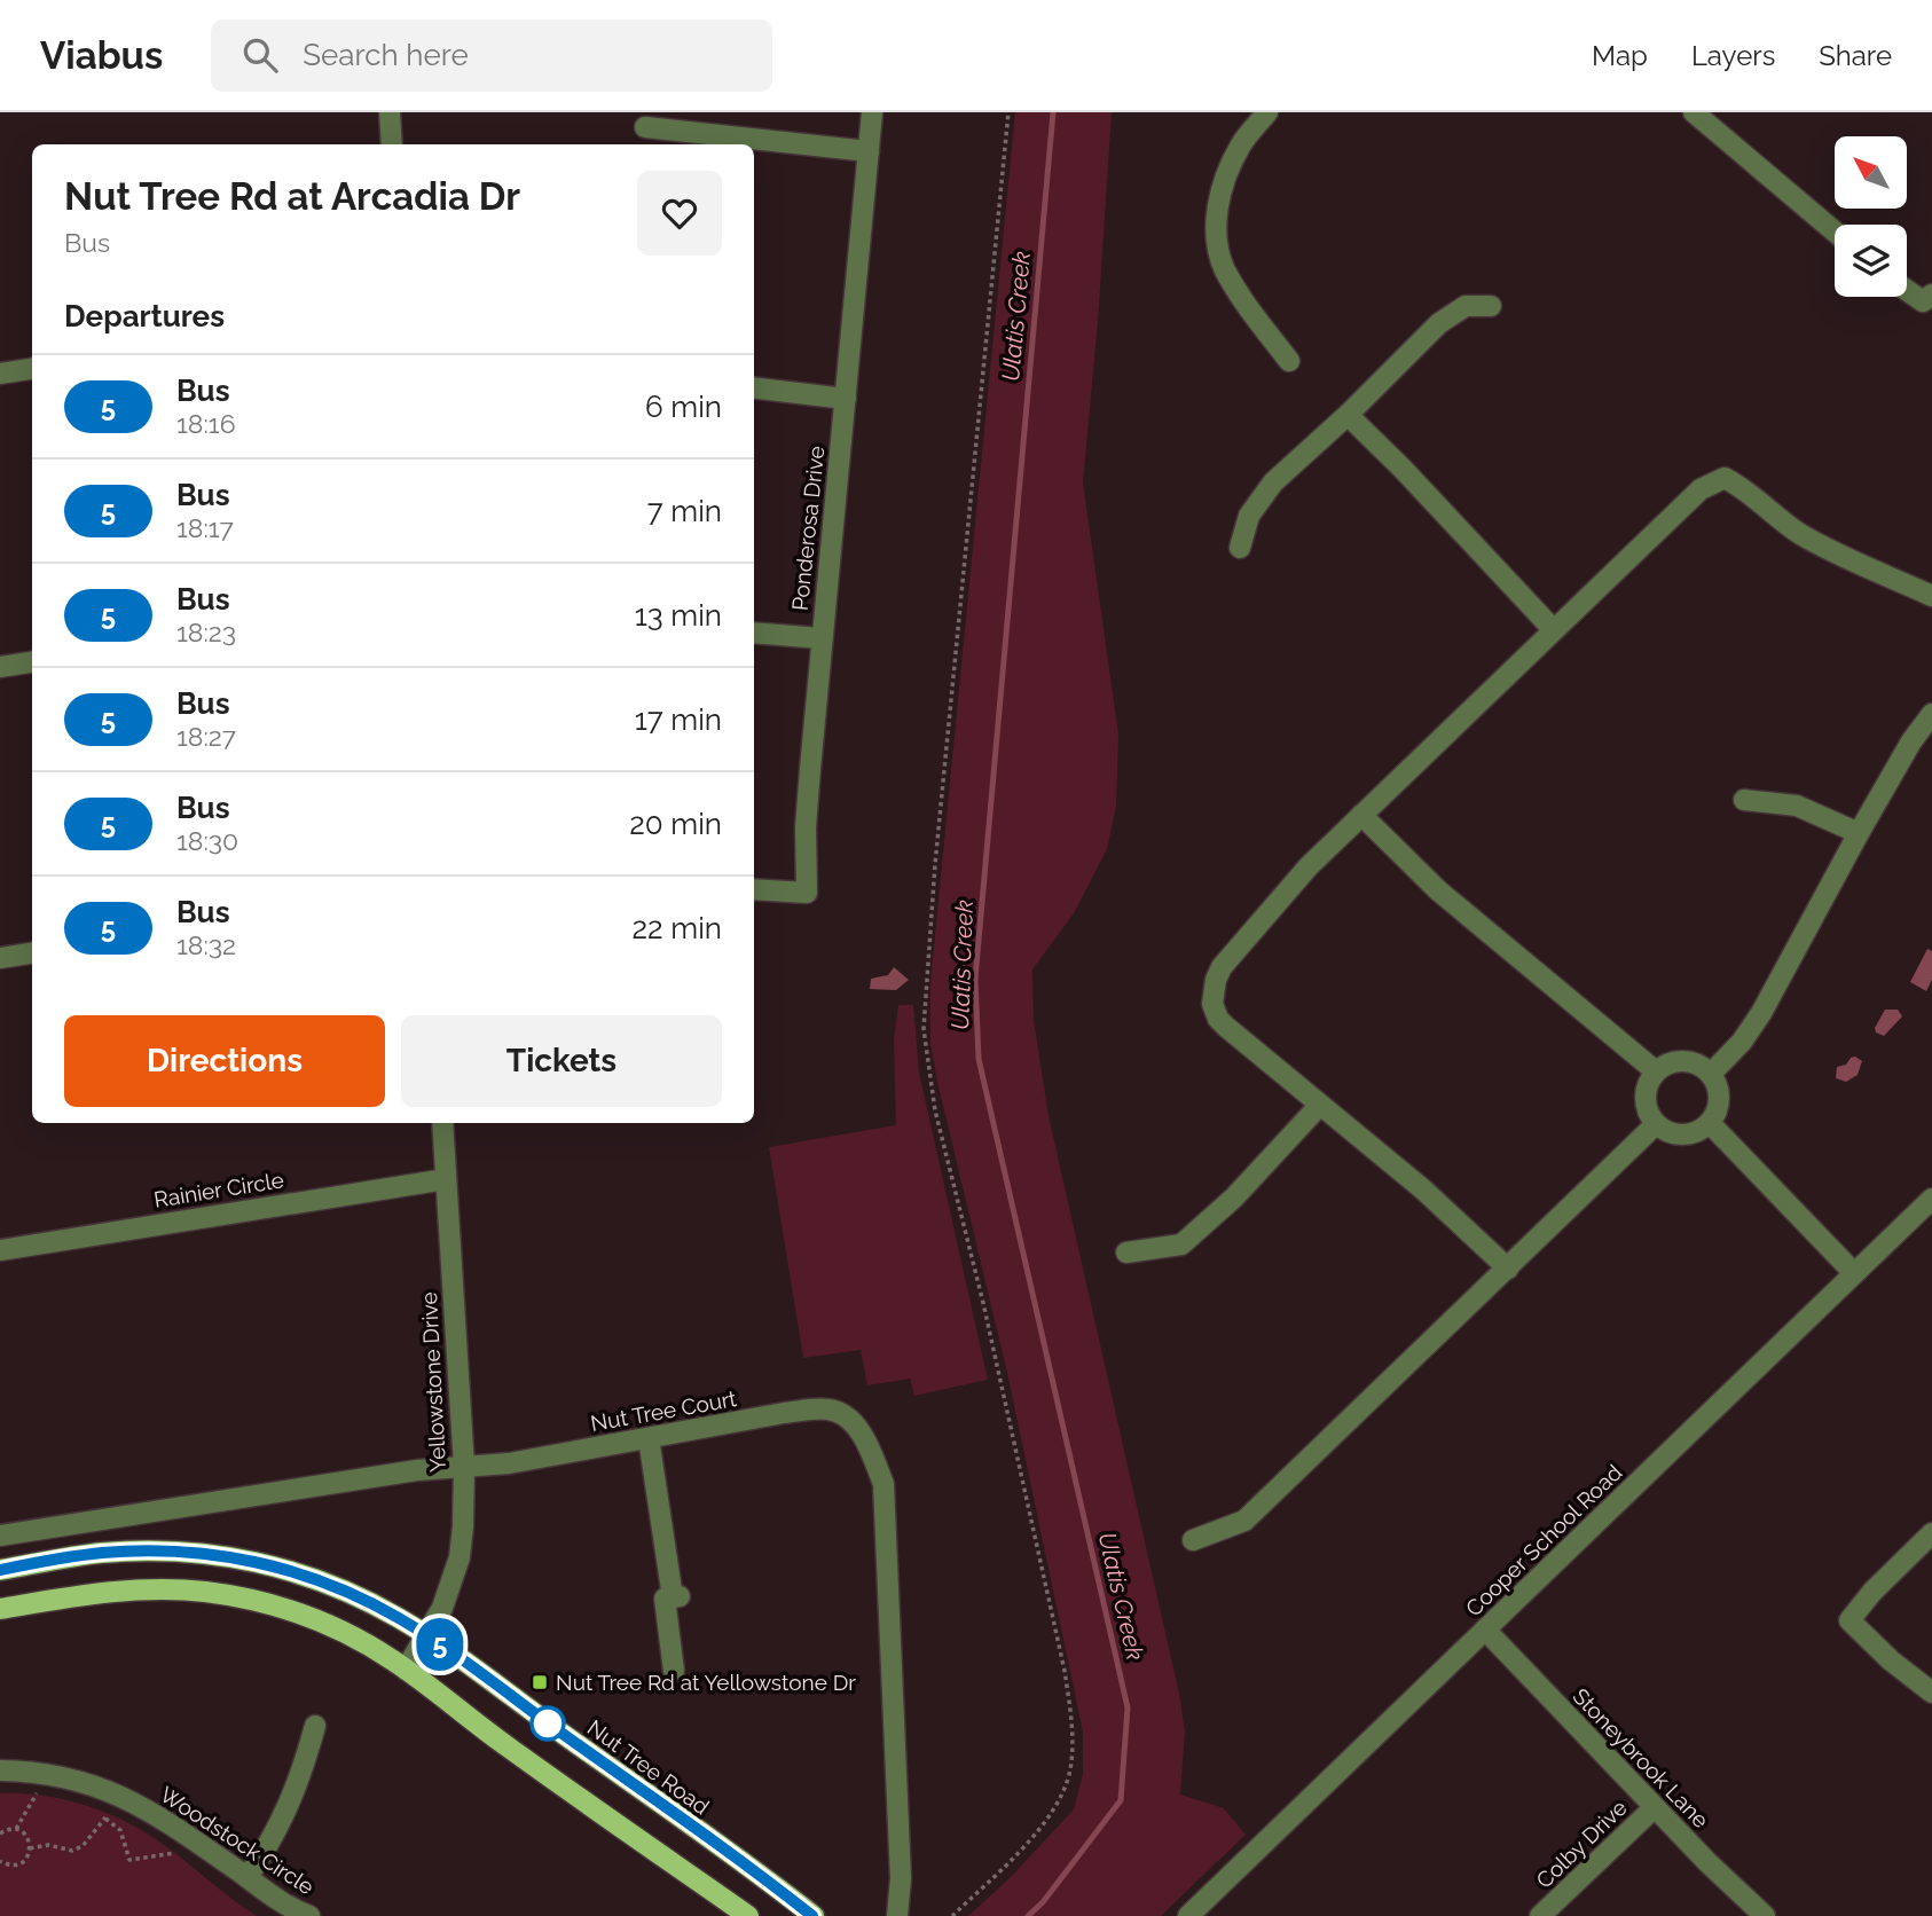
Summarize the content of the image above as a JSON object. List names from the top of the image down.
{
  "streets": {
    "main road": ["Nut Tree Road"],
    "street": [
      "Ponderosa Drive",
      "Rainier Circle",
      "Yellowstone Drive",
      "Nut Tree Court",
      "Cooper School Road",
      "Stoneybrook Lane",
      "Woodstock Circle",
      "Colby Drive"
    ]
  },
  "crossings": [
    ["Rainier Circle", "Yellowstone Drive"],
    ["Yellowstone Drive", "Nut Tree Court"],
    ["Yellowstone Drive", "Nut Tree Road"],
    ["Cooper School Road", "Stoneybrook Lane"],
    ["Stoneybrook Lane", "Colby Drive"]
  ],
  "water": ["Ulatis Creek"],
  "places": {
    "transit": ["Nut Tree Rd at Yellowstone Dr"]
  },
  "lines": ["bus line 5"],
  "north": "top left",
  "page": {
    "header": "Viabus",
    "search": "Search here",
    "nav": ["Map", "Layers", "Share"],
    "on_map": "5",
    "heading": [
      ["Nut Tree Rd at Arcadia Dr", "Bus"],
      "Departures"
    ],
    "list": [
      {
        "mark": "5",
        "name": "Bus",
        "note": "18:16",
        "value": "6 min"
      },
      {
        "mark": "5",
        "name": "Bus",
        "note": "18:17",
        "value": "7 min"
      },
      {
        "mark": "5",
        "name": "Bus",
        "note": "18:23",
        "value": "13 min"
      },
      {
        "mark": "5",
        "name": "Bus",
        "note": "18:27",
        "value": "17 min"
      },
      {
        "mark": "5",
        "name": "Bus",
        "note": "18:30",
        "value": "20 min"
      },
      {
        "mark": "5",
        "name": "Bus",
        "note": "18:32",
        "value": "22 min"
      }
    ],
    "buttons": ["Directions", "Tickets"]
  }
}
